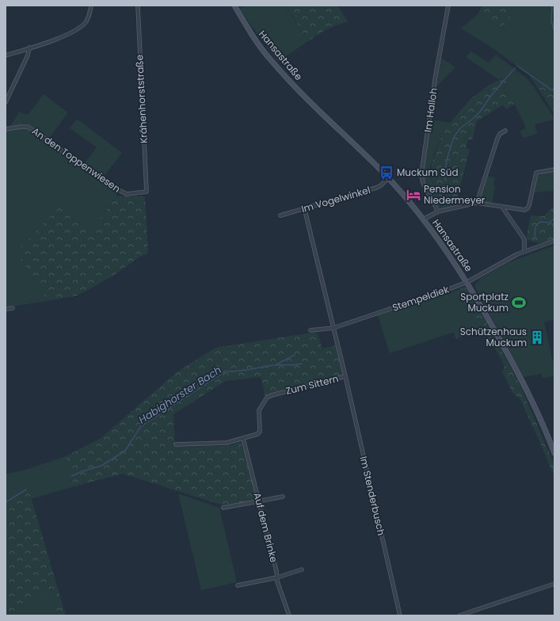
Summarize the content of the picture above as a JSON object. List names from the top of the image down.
{
  "streets": {
    "main road": ["Hansastraße"],
    "street": [
      "Krähenhorststraße",
      "Im Halloh",
      "An den Toppenwiesen",
      "Im Vogelwinkel",
      "Stempeldiek",
      "Zum Sittern",
      "Im Stenderbusch",
      "Auf dem Brinke"
    ]
  },
  "crossings": [
    ["Hansastraße", "Im Vogelwinkel"],
    ["Hansastraße", "Stempeldiek"],
    ["Krähenhorststraße", "An den Toppenwiesen"],
    ["Im Vogelwinkel", "Zum Sittern"],
    ["Stempeldiek", "Zum Sittern"],
    ["Zum Sittern", "Im Stenderbusch"],
    ["Zum Sittern", "Auf dem Brinke"]
  ],
  "water": ["Habighorster Bach"],
  "places": {
    "bus stop": ["Muckum Süd"],
    "hotel": ["Pension Niedermeyer"],
    "sports": ["Sportplatz Muckum"],
    "building": ["Schützenhaus Muckum"]
  }
}
